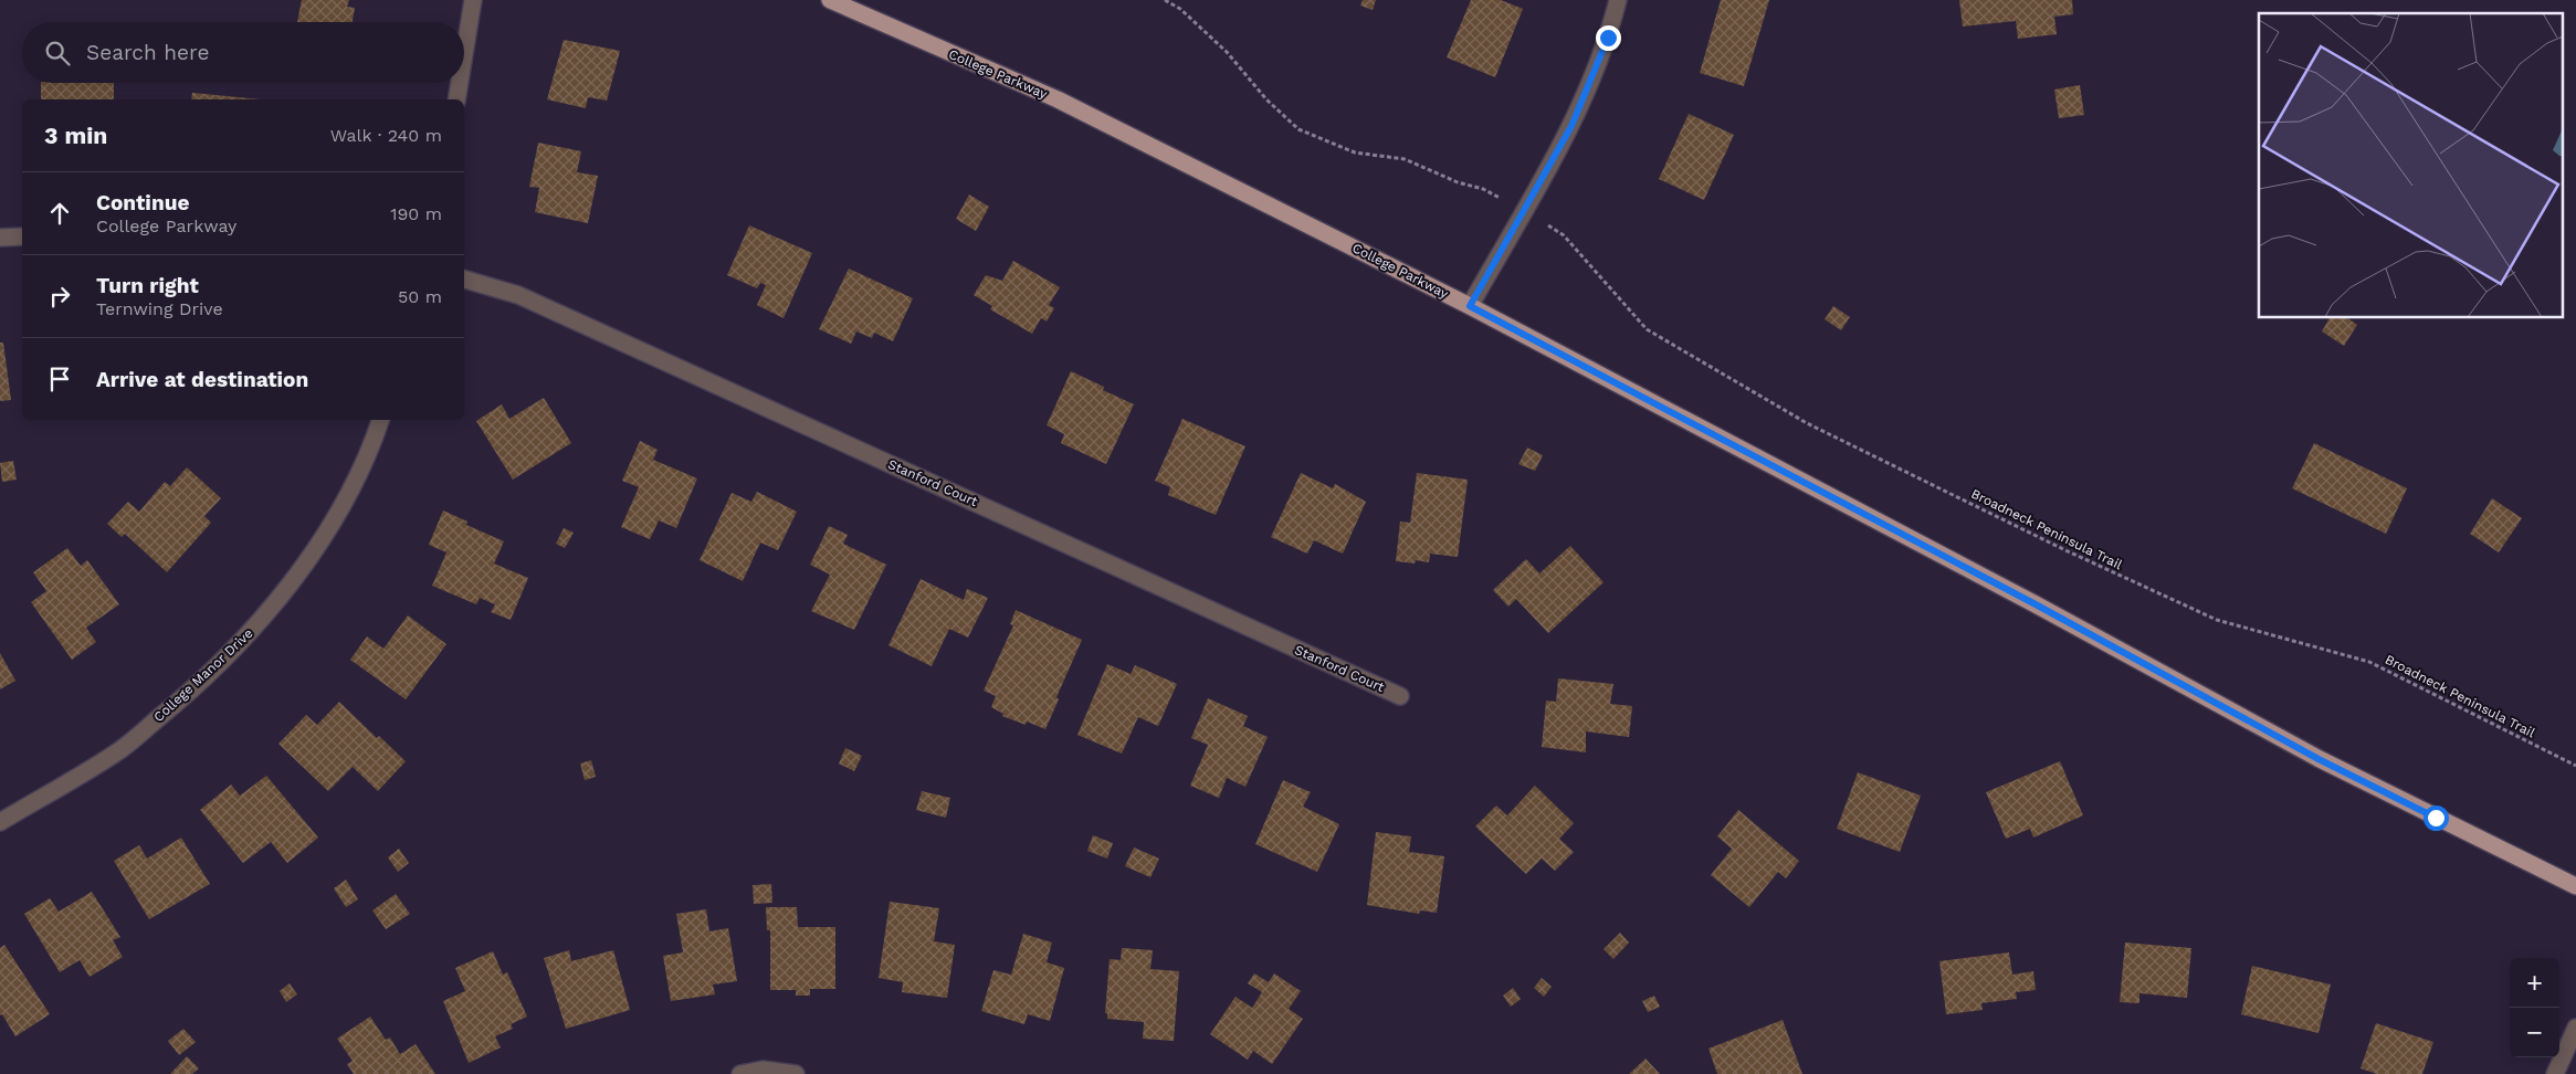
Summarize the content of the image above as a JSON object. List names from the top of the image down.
{
  "streets": {
    "main road": ["College Parkway"],
    "street": ["Stanford Court", "College Manor Drive"],
    "path": ["Broadneck Peninsula Trail"]
  },
  "page": {
    "search": "Search here",
    "heading": ["3 min", "Walk · 240 m"],
    "list": [
      ["Continue", "College Parkway", "190 m"],
      ["Turn right", "Ternwing Drive", "50 m"],
      "Arrive at destination"
    ],
    "map_buttons": ["+", "−"]
  }
}
